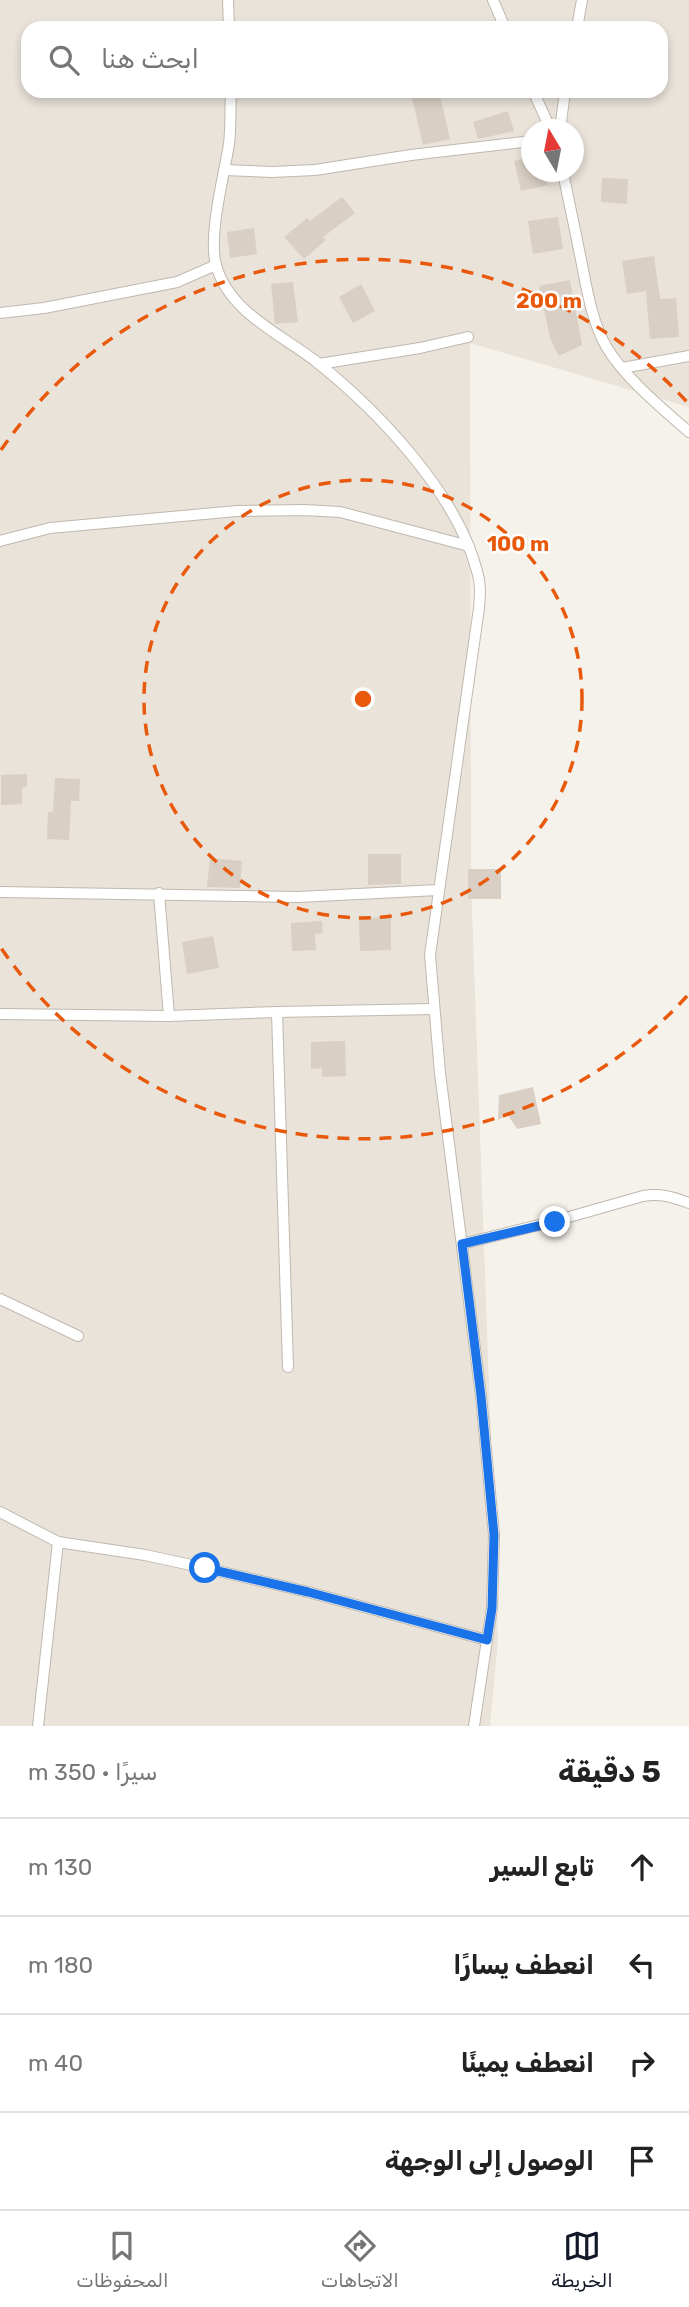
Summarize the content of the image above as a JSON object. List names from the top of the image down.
{
  "north": "top",
  "page": {
    "search": "ابحث هنا",
    "heading": ["5 دقيقة", "سيرًا · 350 m"],
    "list": [
      ["تابع السير", "130 m"],
      ["انعطف يسارًا", "180 m"],
      ["انعطف يمينًا", "40 m"],
      "الوصول إلى الوجهة"
    ],
    "nav": ["الخريطة", "الاتجاهات", "المحفوظات"]
  },
  "rings": ["200 m", "100 m"]
}
